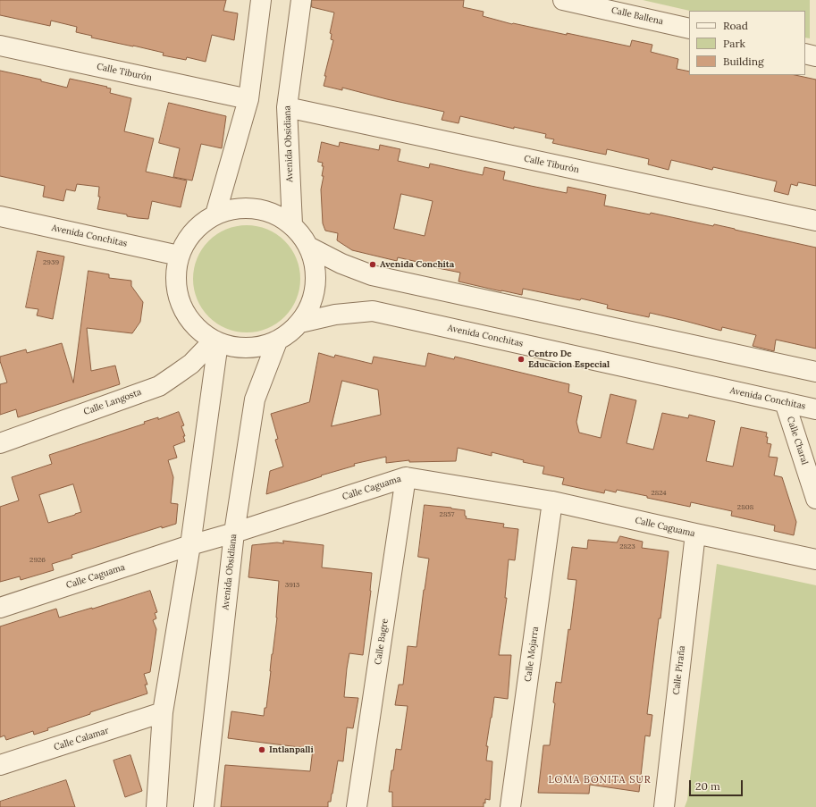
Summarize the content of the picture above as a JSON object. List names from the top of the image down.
{
  "streets": {
    "street": [
      "Calle Ballena",
      "Calle Tiburón",
      "Avenida Obsidiana",
      "Avenida Conchitas",
      "Calle Langosta",
      "Calle Charal",
      "Calle Caguama",
      "Calle Bagre",
      "Calle Mojarra",
      "Calle Piraña",
      "Calle Calamar"
    ]
  },
  "crossings": [
    ["Calle Tiburón", "Avenida Obsidiana"],
    ["Avenida Obsidiana", "Calle Caguama"],
    ["Avenida Conchitas", "Calle Charal"],
    ["Calle Caguama", "Calle Bagre"],
    ["Calle Caguama", "Calle Mojarra"],
    ["Calle Caguama", "Calle Piraña"]
  ],
  "districts": ["LOMA BONITA SUR"],
  "places": ["Avenida Conchita", "Centro De Educacion Especial", "Intlanpalli"],
  "house_numbers": [
    "2939",
    "2824",
    "2808",
    "2857",
    "2823",
    "2926",
    "3913"
  ],
  "legend": ["Road", "Park", "Building"],
  "scale_bar": "20 m"
}
